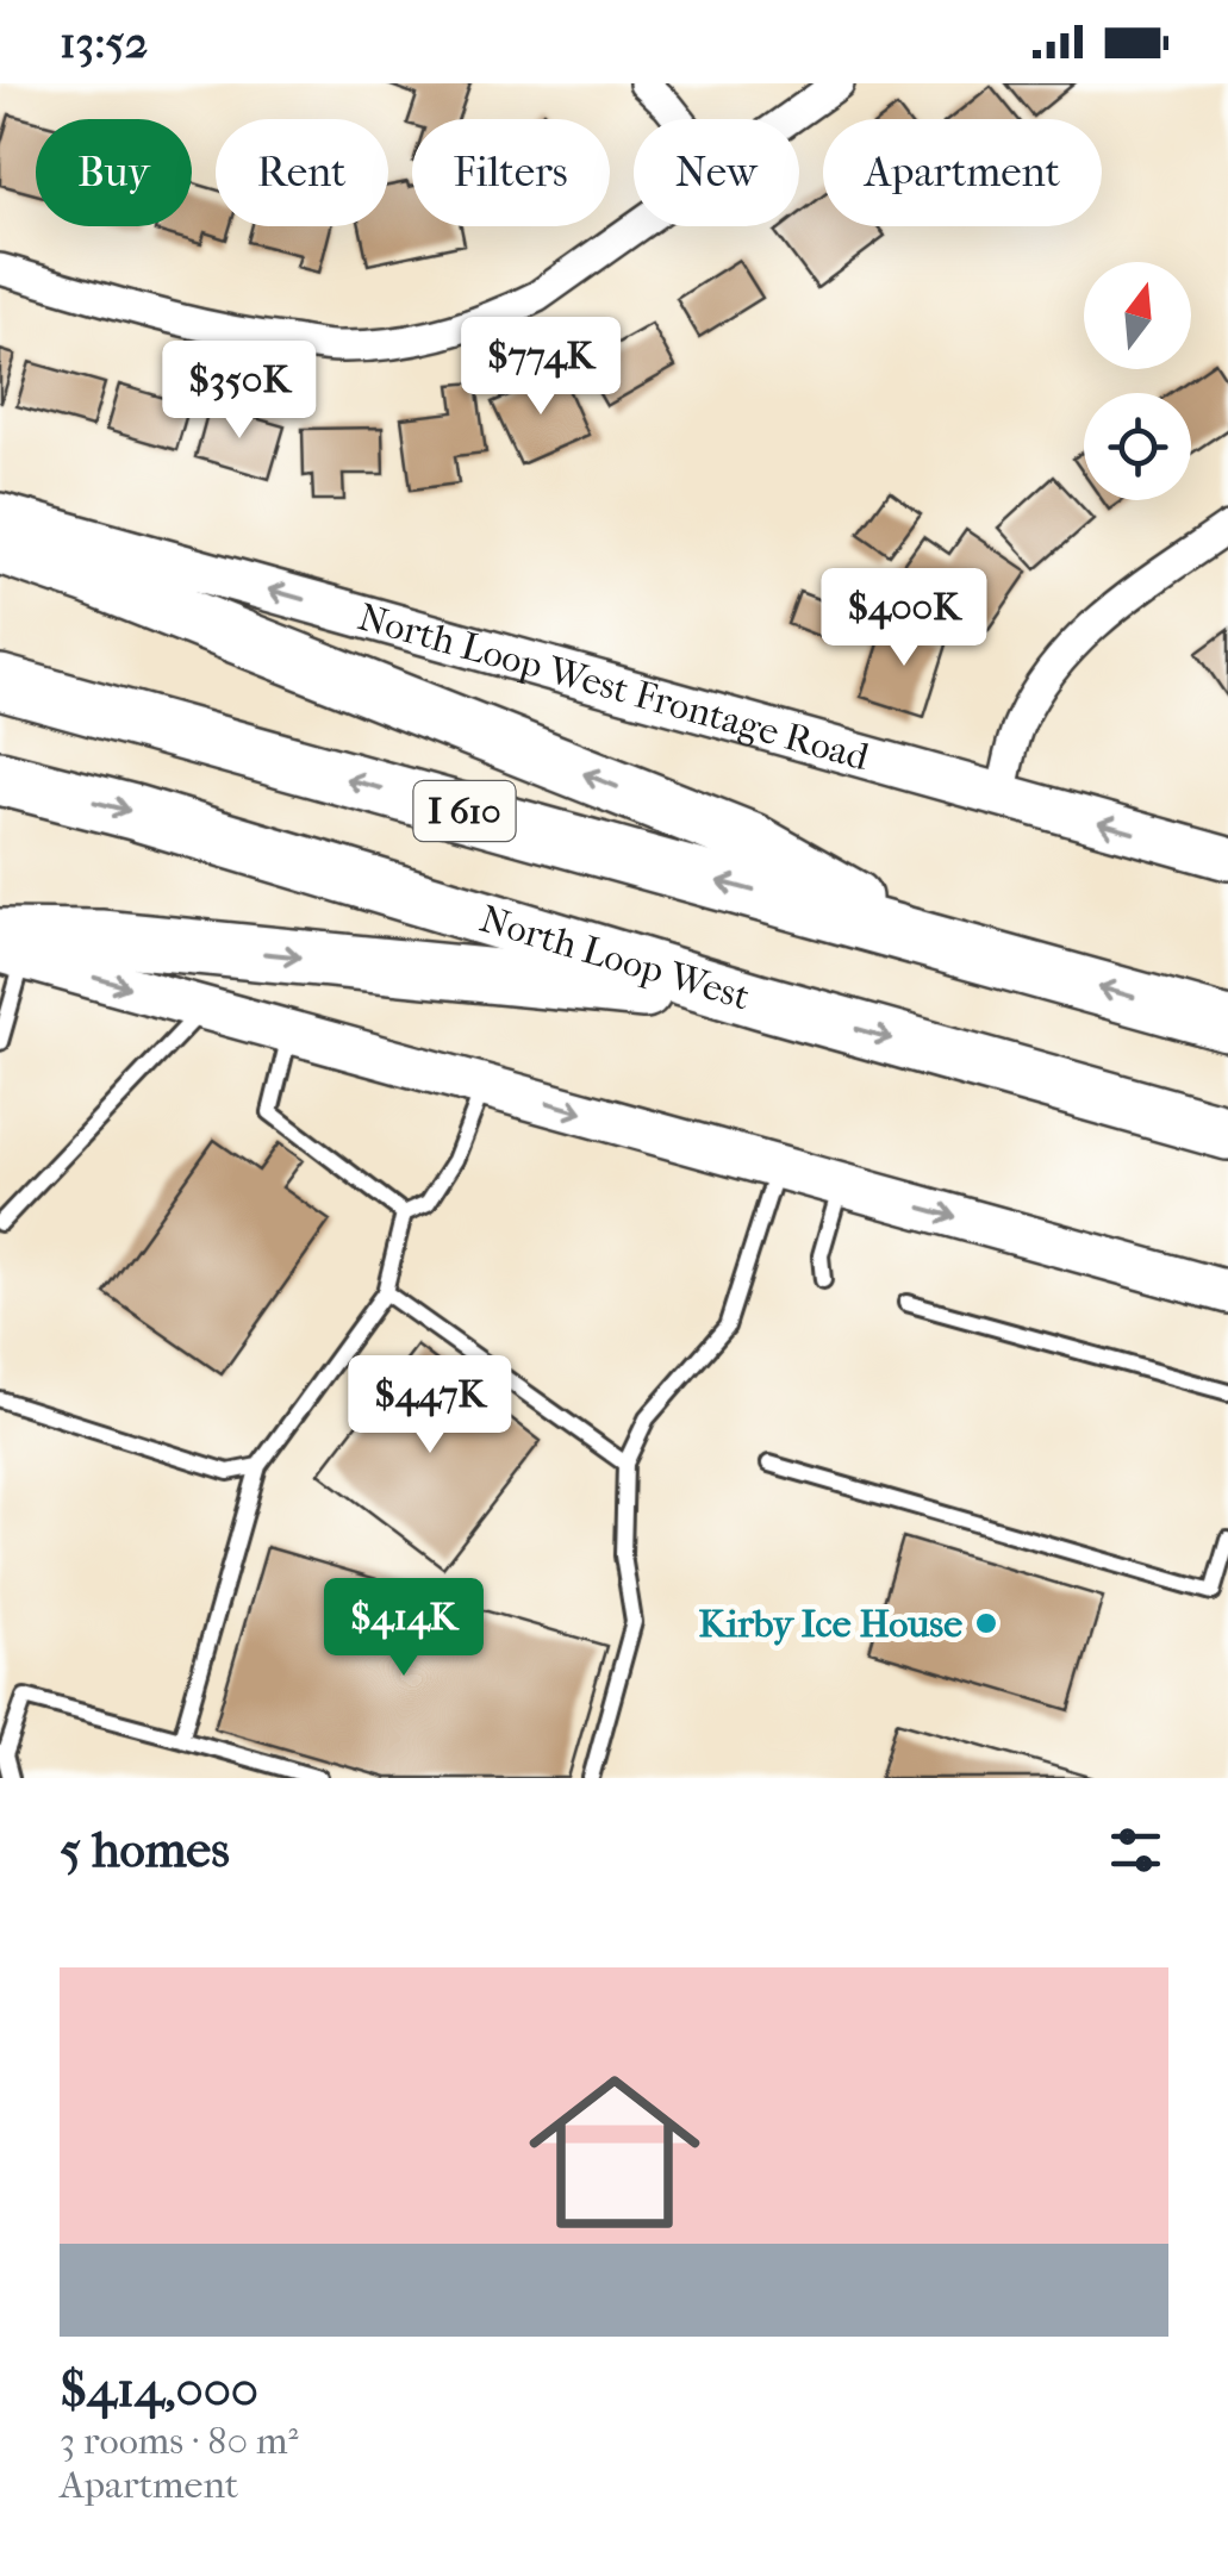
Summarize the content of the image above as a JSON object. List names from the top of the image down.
{
  "streets": {
    "highway": ["I 610", "North Loop West"],
    "main road": ["North Loop West Frontage Road"]
  },
  "one_way": ["North Loop West Frontage Road"],
  "places": ["Kirby Ice House"],
  "north": "top",
  "page": {
    "status": "13:52",
    "chip": [
      "Buy",
      "Rent",
      "Filters",
      "New",
      "Apartment"
    ],
    "price": [
      "$774K",
      "$350K",
      "$400K",
      "$447K",
      "$414K"
    ],
    "heading": "5 homes",
    "list": [
      {
        "name": "$414,000",
        "note": "3 rooms · 80 m² · Apartment"
      }
    ]
  }
}
